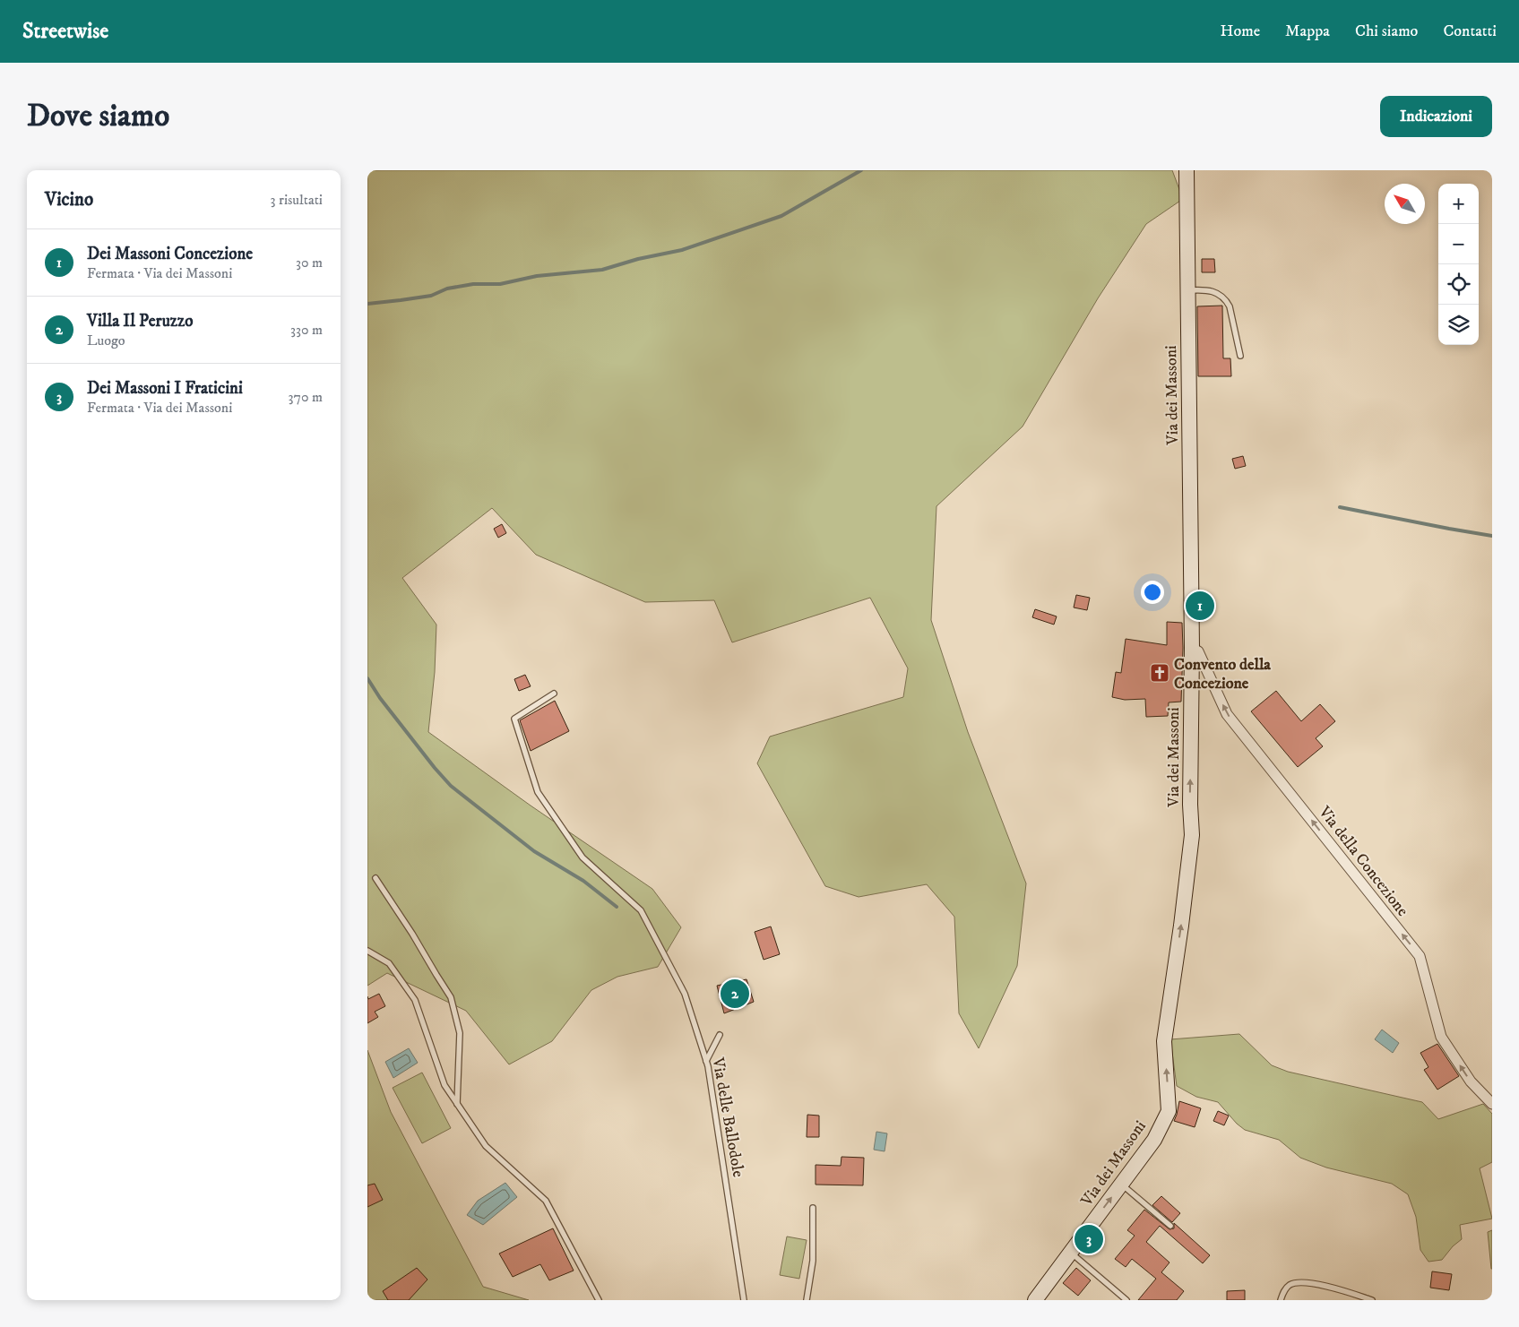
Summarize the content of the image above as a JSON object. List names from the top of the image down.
{
  "streets": {
    "street": ["Via dei Massoni", "Via della Concezione"],
    "lane": ["Via delle Ballodole"]
  },
  "crossings": [
    ["Via dei Massoni", "Via della Concezione"]
  ],
  "one_way": ["Via dei Massoni", "Via della Concezione"],
  "places": {
    "church": ["Convento della Concezione"]
  },
  "north": "top left",
  "page": {
    "header": "Streetwise",
    "nav": [
      "Home",
      "Mappa",
      "Chi siamo",
      "Contatti"
    ],
    "buttons": "Indicazioni",
    "title": "Dove siamo",
    "heading": ["Vicino", "3 risultati"],
    "map_buttons": ["+", "−"],
    "list": [
      {
        "mark": "1",
        "name": "Dei Massoni Concezione",
        "note": "Fermata · Via dei Massoni",
        "value": "30 m"
      },
      {
        "mark": "2",
        "name": "Villa Il Peruzzo",
        "note": "Luogo",
        "value": "330 m"
      },
      {
        "mark": "3",
        "name": "Dei Massoni I Fraticini",
        "note": "Fermata · Via dei Massoni",
        "value": "370 m"
      }
    ],
    "pins": ["1", "2", "3"]
  }
}
